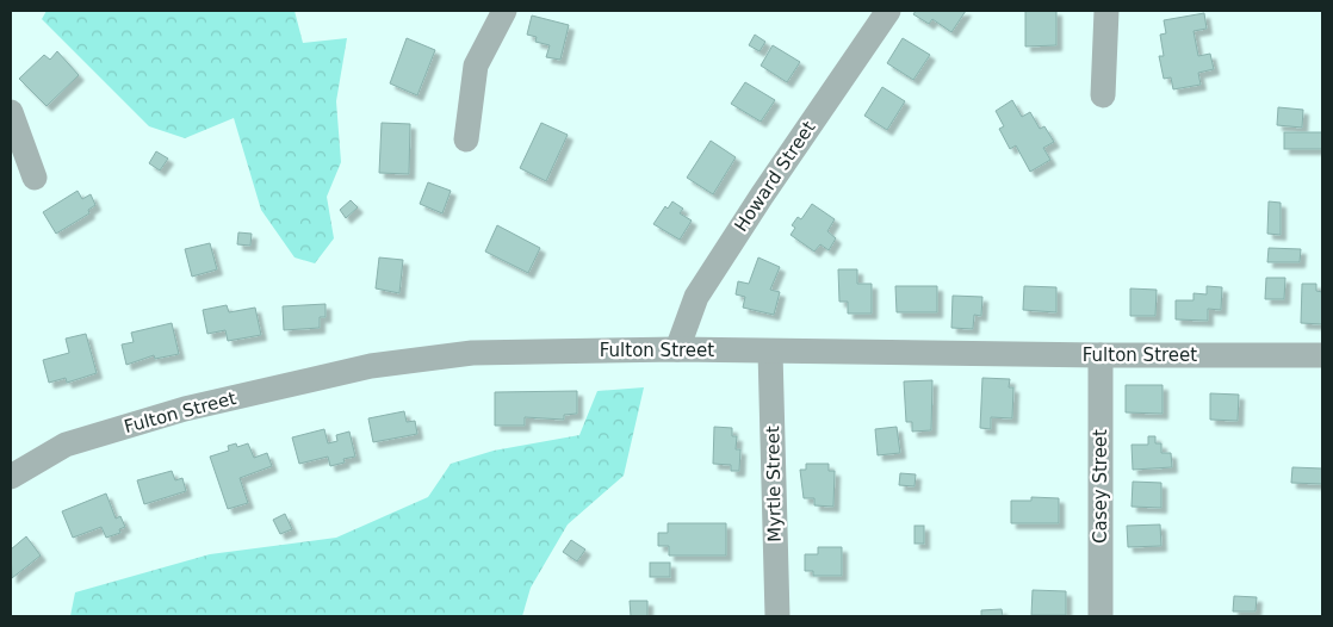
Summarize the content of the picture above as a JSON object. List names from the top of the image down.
{
  "streets": {
    "street": [
      "Howard Street",
      "Fulton Street",
      "Myrtle Street",
      "Casey Street"
    ]
  },
  "crossings": [
    ["Howard Street", "Fulton Street"],
    ["Fulton Street", "Myrtle Street"],
    ["Fulton Street", "Casey Street"]
  ]
}
